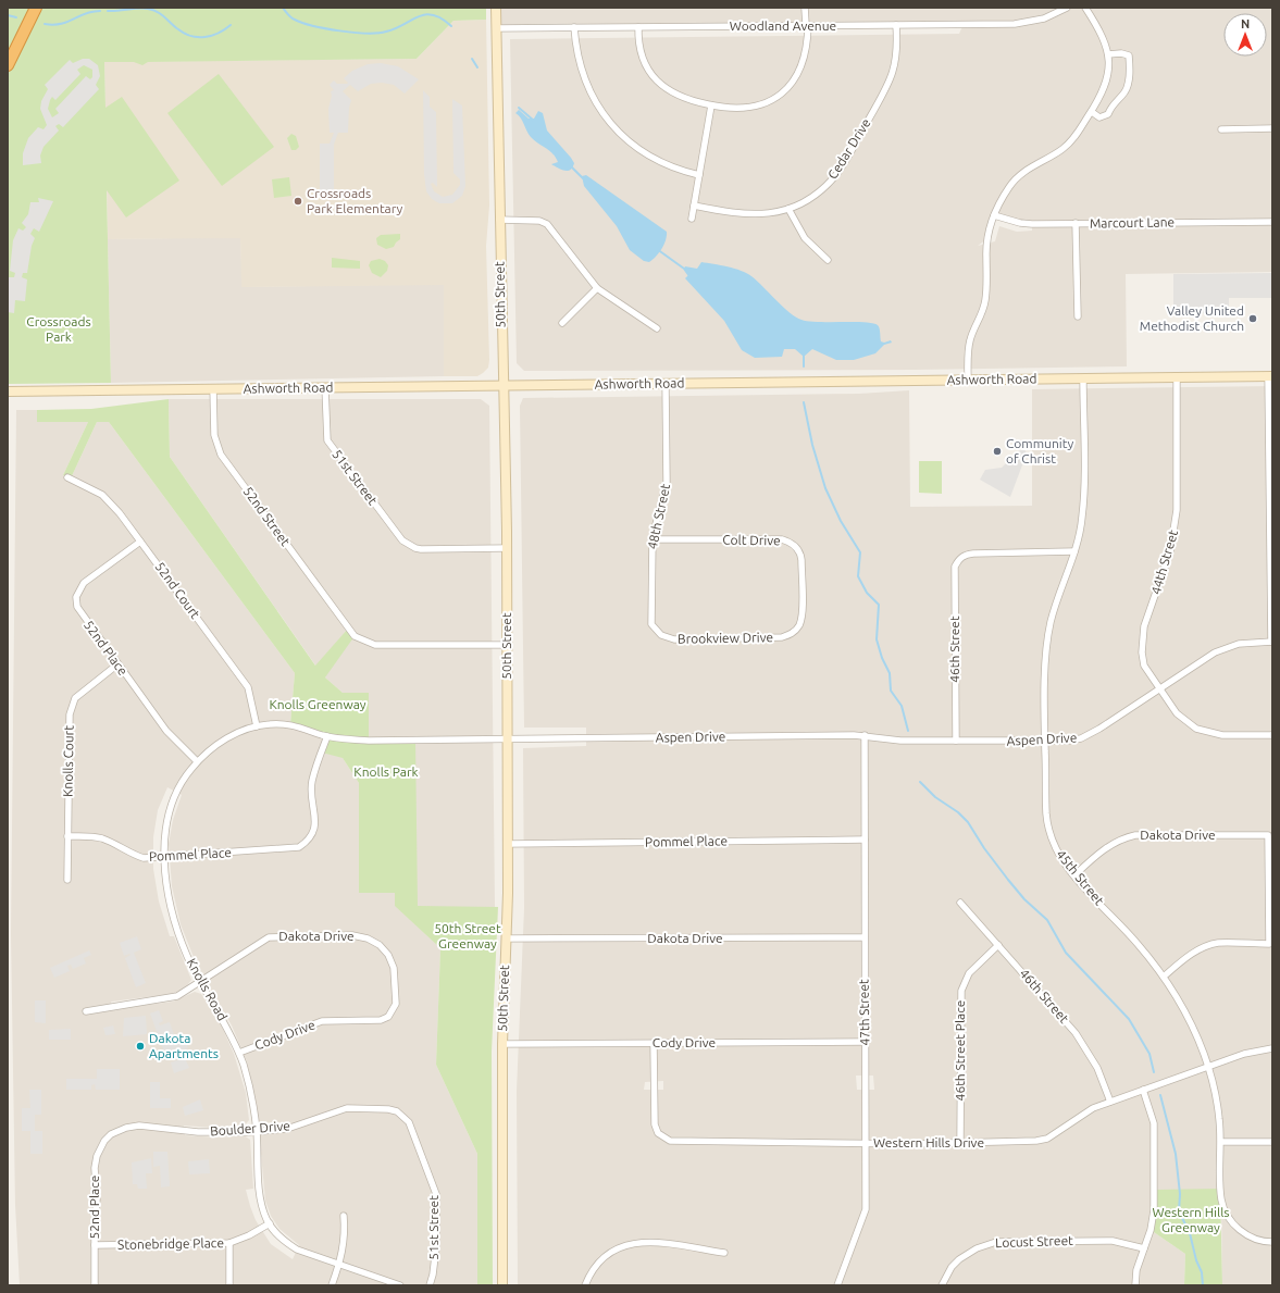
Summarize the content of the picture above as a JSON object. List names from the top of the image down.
{
  "streets": {
    "main road": ["50th Street", "Ashworth Road"],
    "street": [
      "Woodland Avenue",
      "Cedar Drive",
      "Marcourt Lane",
      "51st Street",
      "52nd Street",
      "48th Street",
      "Colt Drive",
      "44th Street",
      "52nd Court",
      "Brookview Drive",
      "52nd Place",
      "46th Street",
      "Aspen Drive",
      "Knolls Court",
      "Dakota Drive",
      "Pommel Place",
      "45th Street",
      "Knolls Road",
      "47th Street",
      "Cody Drive",
      "46th Street Place",
      "Boulder Drive",
      "Western Hills Drive",
      "Locust Street",
      "Stonebridge Place"
    ]
  },
  "crossings": [
    ["Woodland Avenue", "Cedar Drive"],
    ["Woodland Avenue", "50th Street"],
    ["50th Street", "Ashworth Road"],
    ["50th Street", "51st Street"],
    ["50th Street", "52nd Street"],
    ["50th Street", "Aspen Drive"],
    ["50th Street", "Dakota Drive"],
    ["50th Street", "Pommel Place"],
    ["50th Street", "Cody Drive"],
    ["Ashworth Road", "51st Street"],
    ["Ashworth Road", "52nd Street"],
    ["Ashworth Road", "48th Street"],
    ["Ashworth Road", "44th Street"],
    ["Ashworth Road", "45th Street"],
    ["51st Street", "Boulder Drive"],
    ["48th Street", "Colt Drive"],
    ["48th Street", "Brookview Drive"],
    ["Colt Drive", "Brookview Drive"],
    ["44th Street", "Aspen Drive"],
    ["52nd Court", "52nd Place"],
    ["52nd Court", "Aspen Drive"],
    ["52nd Place", "Aspen Drive"],
    ["52nd Place", "Knolls Court"],
    ["52nd Place", "Boulder Drive"],
    ["52nd Place", "Stonebridge Place"],
    ["46th Street", "Aspen Drive"],
    ["46th Street", "45th Street"],
    ["46th Street", "46th Street Place"],
    ["46th Street", "Western Hills Drive"],
    ["Aspen Drive", "Pommel Place"],
    ["Aspen Drive", "45th Street"],
    ["Aspen Drive", "Knolls Road"],
    ["Aspen Drive", "47th Street"],
    ["Knolls Court", "Pommel Place"],
    ["Dakota Drive", "45th Street"],
    ["Dakota Drive", "Knolls Road"],
    ["Dakota Drive", "47th Street"],
    ["Dakota Drive", "Cody Drive"],
    ["Pommel Place", "Knolls Road"],
    ["Pommel Place", "47th Street"],
    ["45th Street", "Western Hills Drive"],
    ["Knolls Road", "Cody Drive"],
    ["Knolls Road", "Boulder Drive"],
    ["Knolls Road", "Stonebridge Place"],
    ["47th Street", "Cody Drive"],
    ["47th Street", "Western Hills Drive"],
    ["Cody Drive", "Western Hills Drive"],
    ["46th Street Place", "Western Hills Drive"]
  ],
  "parks": [
    "Crossroads Park",
    "Knolls Greenway",
    "Knolls Park",
    "50th Street Greenway",
    "Western Hills Greenway"
  ],
  "places": [
    "Crossroads Park Elementary",
    "Valley United Methodist Church",
    "Community of Christ",
    "Dakota Apartments"
  ],
  "north": "top"
}
